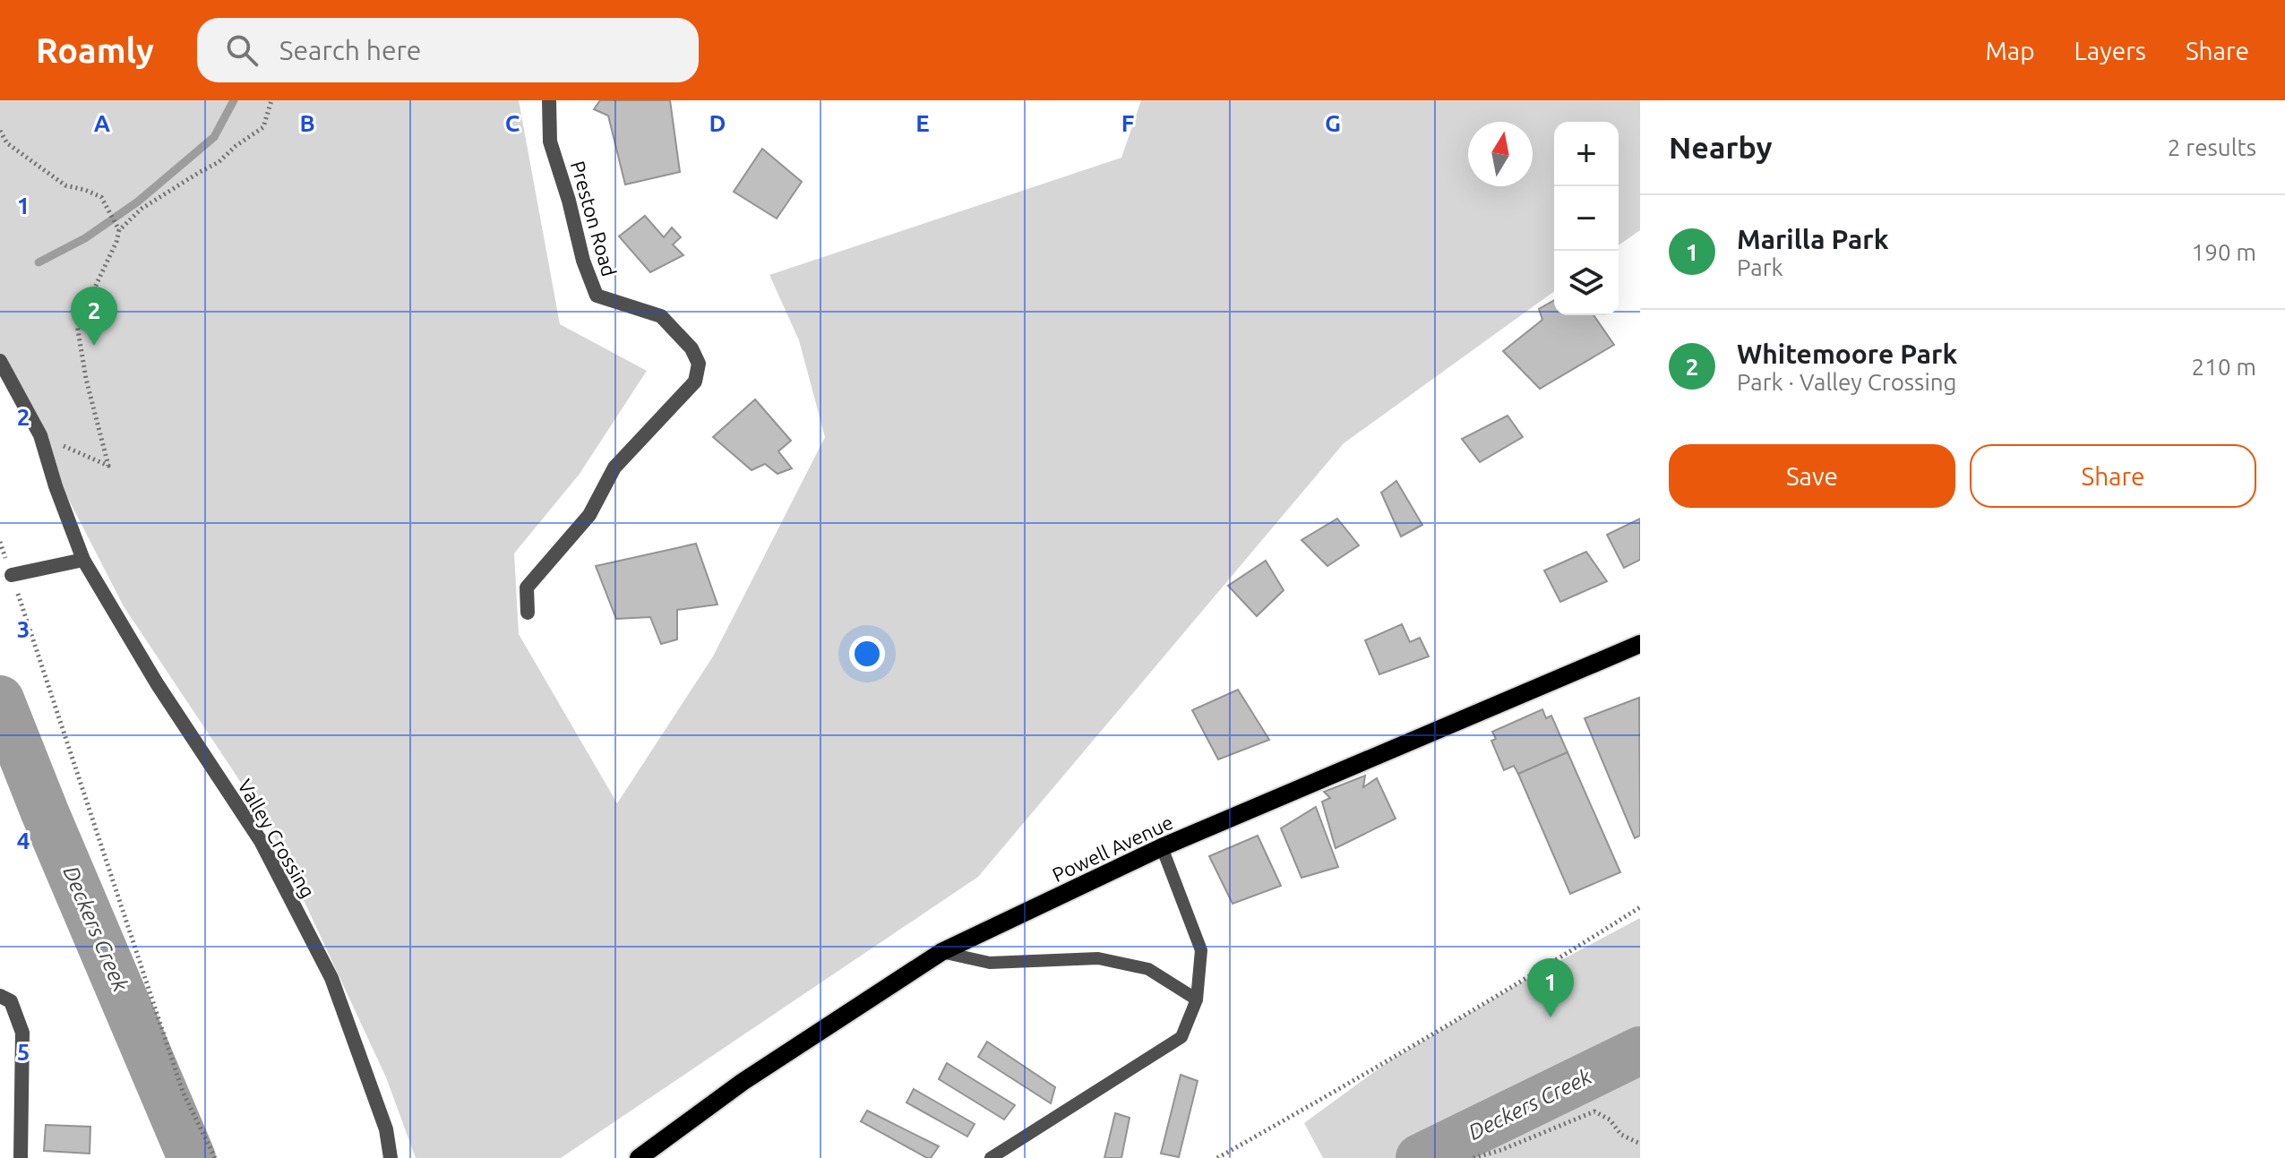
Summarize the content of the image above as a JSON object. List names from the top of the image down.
{
  "streets": {
    "main road": ["Powell Avenue"],
    "street": ["Preston Road", "Valley Crossing"]
  },
  "water": ["Deckers Creek"],
  "north": "top",
  "page": {
    "header": "Roamly",
    "search": "Search here",
    "nav": ["Map", "Layers", "Share"],
    "heading": ["Nearby", "2 results"],
    "map_buttons": ["+", "−"],
    "list": [
      {
        "mark": "1",
        "name": "Marilla Park",
        "note": "Park",
        "value": "190 m"
      },
      {
        "mark": "2",
        "name": "Whitemoore Park",
        "note": "Park · Valley Crossing",
        "value": "210 m"
      }
    ],
    "pins": ["2", "1"],
    "buttons": ["Save", "Share"]
  },
  "grid": {
    "columns": [
      "A",
      "B",
      "C",
      "D",
      "E",
      "F",
      "G"
    ],
    "rows": [
      "1",
      "2",
      "3",
      "4",
      "5"
    ]
  }
}
